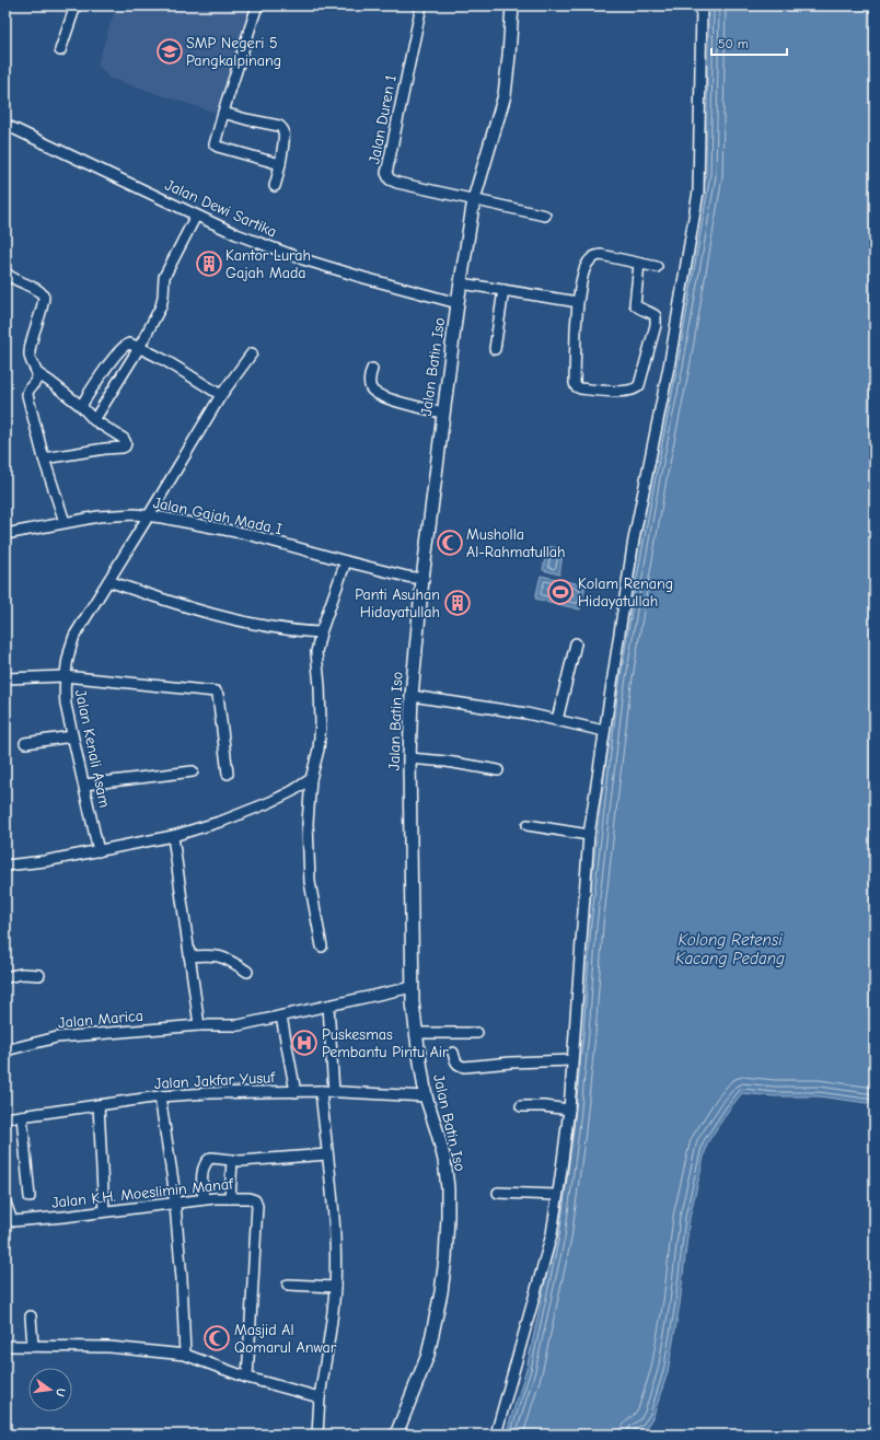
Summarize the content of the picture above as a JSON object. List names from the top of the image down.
{
  "streets": {
    "street": [
      "Jalan Duren 1",
      "Jalan Dewi Sartika",
      "Jalan Batin Iso",
      "Jalan Gajah Mada I",
      "Jalan Kenali Asam",
      "Jalan Marica",
      "Jalan Jakfar Yusuf",
      "Jalan K.H. Moeslimin Manaf"
    ]
  },
  "crossings": [
    ["Jalan Duren 1", "Jalan Batin Iso"],
    ["Jalan Dewi Sartika", "Jalan Batin Iso"],
    ["Jalan Batin Iso", "Jalan Gajah Mada I"],
    ["Jalan Batin Iso", "Jalan Jakfar Yusuf"],
    ["Jalan Gajah Mada I", "Jalan Kenali Asam"]
  ],
  "water": ["Kolong Retensi Kacang Pedang"],
  "places": {
    "school or university": ["SMP Negeri 5 Pangkalpinang"],
    "building": ["Kantor Lurah Gajah Mada", "Panti Asuhan Hidayatullah"],
    "mosque": ["Musholla Al-Rahmatullah", "Masjid Al Qomarul Anwar"],
    "sports": ["Kolam Renang Hidayatullah"],
    "hospital": ["Puskesmas Pembantu Pintu Air"]
  },
  "scale_bar": "50 m",
  "north": "right"
}
